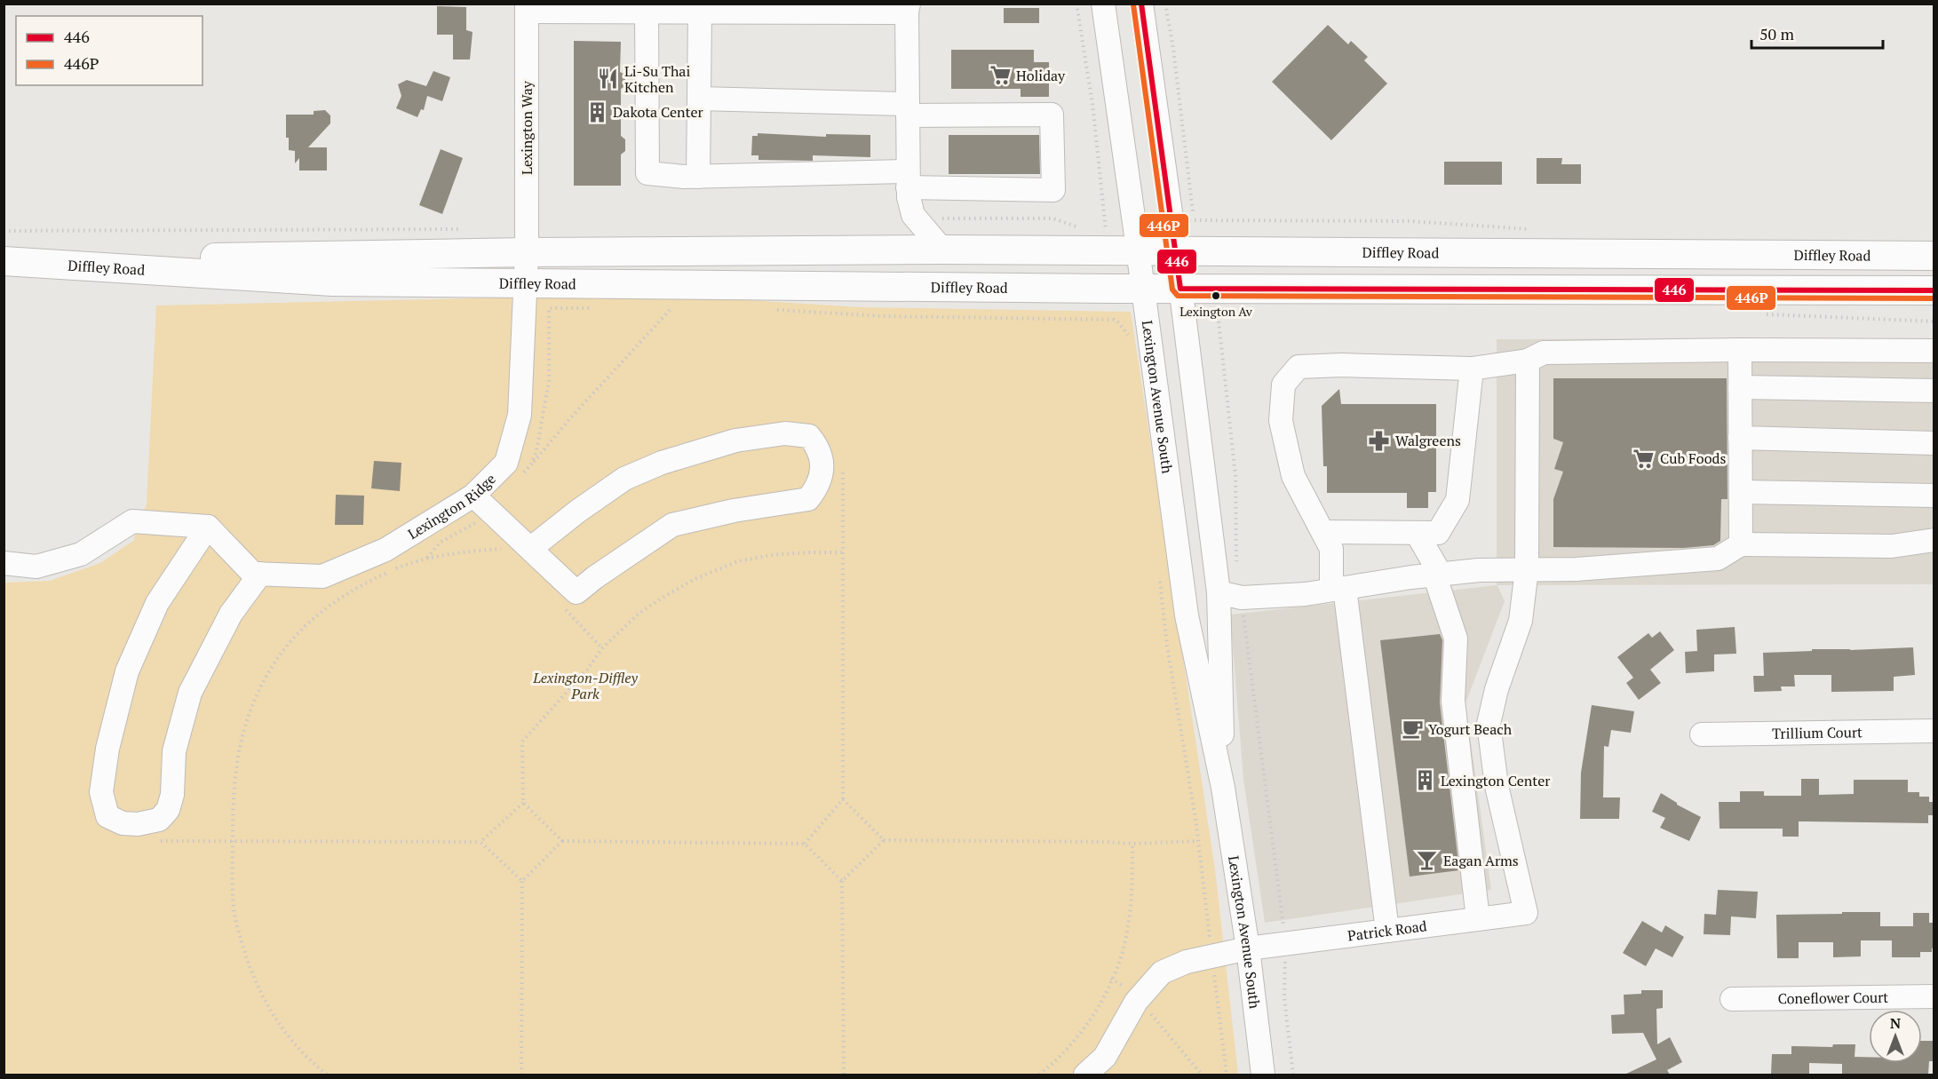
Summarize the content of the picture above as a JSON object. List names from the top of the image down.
{
  "streets": {
    "main road": ["Diffley Road"],
    "street": [
      "Lexington Way",
      "Lexington Avenue South",
      "Lexington Ridge",
      "Trillium Court",
      "Patrick Road",
      "Coneflower Court"
    ]
  },
  "crossings": [
    ["Lexington Way", "Diffley Road"],
    ["Lexington Way", "Lexington Ridge"],
    ["Diffley Road", "Lexington Avenue South"],
    ["Diffley Road", "Lexington Ridge"],
    ["Lexington Avenue South", "Patrick Road"]
  ],
  "parks": ["Lexington-Diffley Park"],
  "places": {
    "supermarket": ["Holiday", "Cub Foods"],
    "restaurant": ["Li-Su Thai Kitchen"],
    "building": ["Dakota Center", "Lexington Center"],
    "other": ["Lexington Av"],
    "pharmacy": ["Walgreens"],
    "cafe": ["Yogurt Beach"],
    "bar": ["Eagan Arms"]
  },
  "lines": ["transit line 446", "transit line 446P"],
  "legend": ["446", "446P"],
  "scale_bar": "50 m",
  "north": "top"
}
